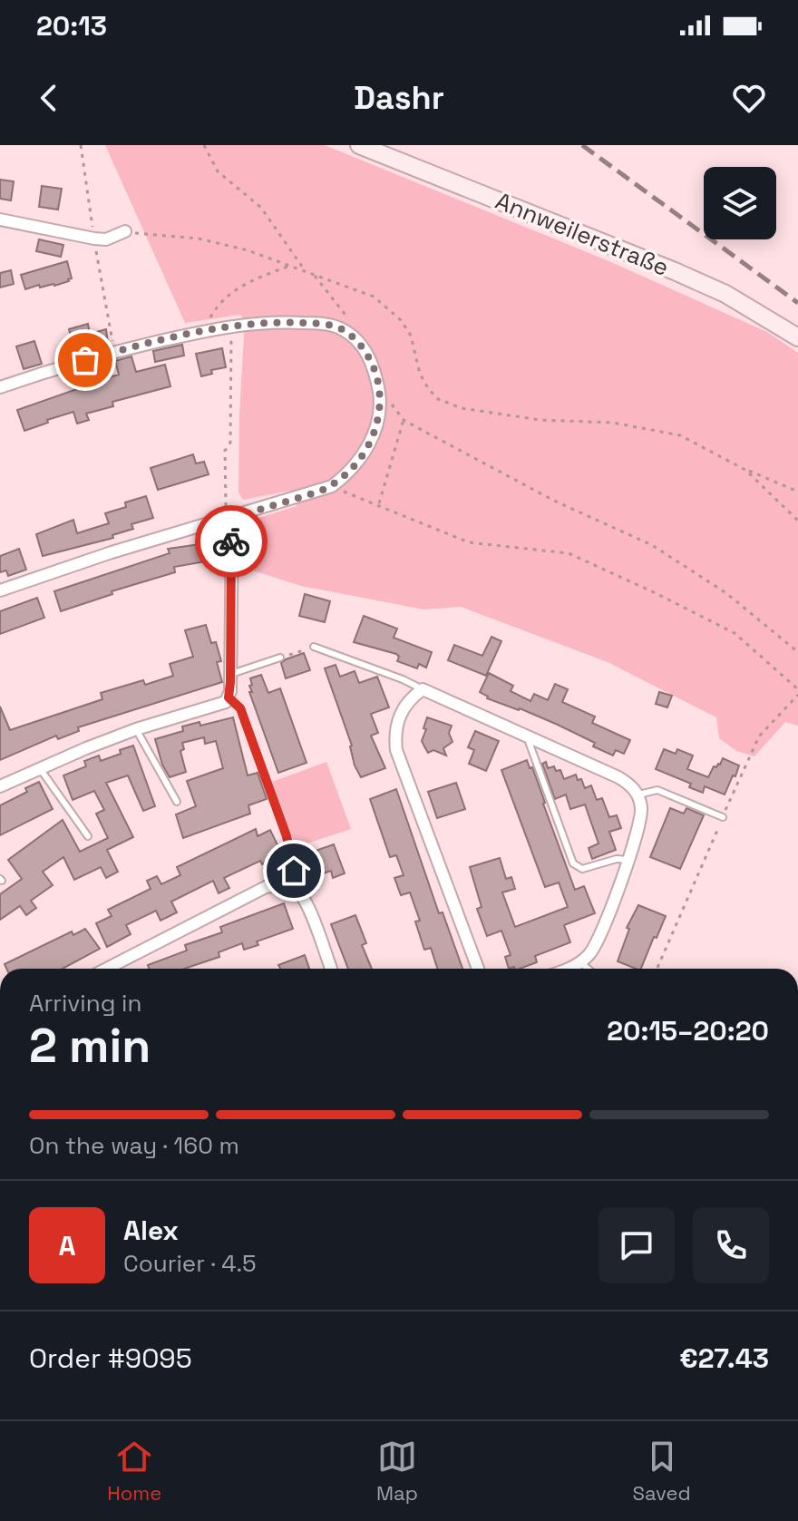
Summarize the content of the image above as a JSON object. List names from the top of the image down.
{
  "streets": {
    "street": ["Annweilerstraße"]
  },
  "page": {
    "status": "20:13",
    "header": "Dashr",
    "heading": ["2 min", "Arriving in", "20:15–20:20"],
    "panel": [
      "Alex",
      "Courier · 4.5",
      "Order #9095",
      "€27.43"
    ],
    "bar": "On the way · 160 m",
    "round": "A",
    "tabs": ["Home", "Map", "Saved"]
  }
}
